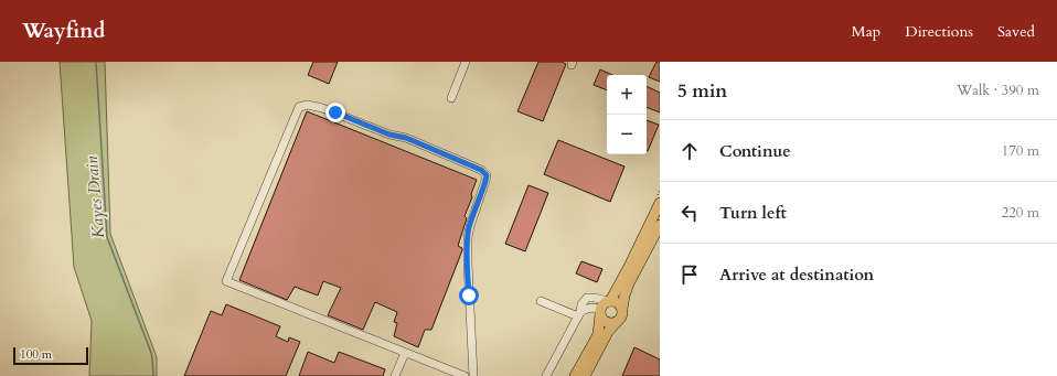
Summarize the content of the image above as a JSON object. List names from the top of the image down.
{
  "water": ["Kayes Drain"],
  "scale_bar": "100 m",
  "page": {
    "header": "Wayfind",
    "nav": ["Map", "Directions", "Saved"],
    "heading": ["5 min", "Walk · 390 m"],
    "map_buttons": ["+", "−"],
    "list": [
      ["Continue", "170 m"],
      ["Turn left", "220 m"],
      "Arrive at destination"
    ],
    "scale": "100 m"
  }
}
